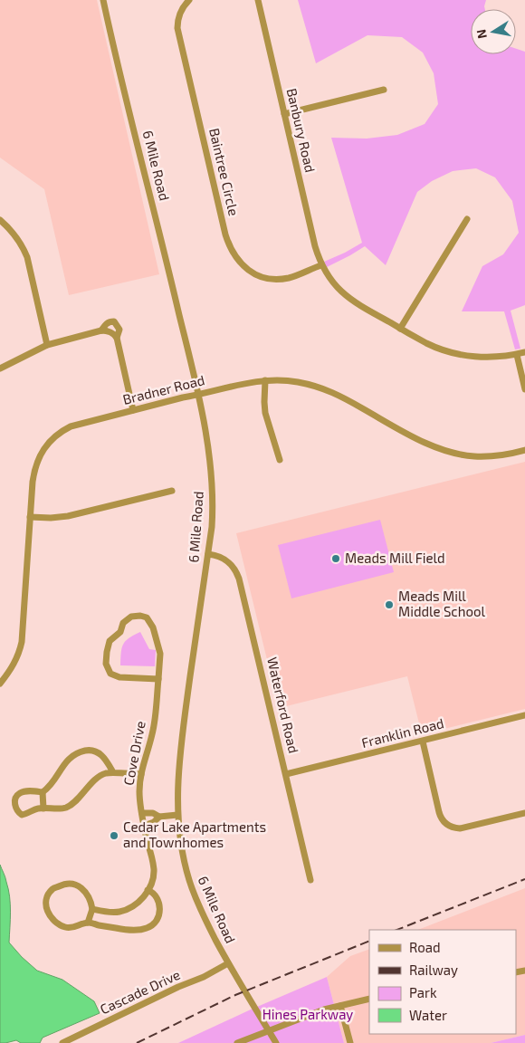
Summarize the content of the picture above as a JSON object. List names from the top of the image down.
{
  "streets": {
    "street": [
      "Banbury Road",
      "6 Mile Road",
      "Baintree Circle",
      "Bradner Road",
      "Waterford Road",
      "Franklin Road",
      "Cove Drive",
      "Cascade Drive"
    ]
  },
  "crossings": [
    ["Banbury Road", "Baintree Circle"],
    ["6 Mile Road", "Bradner Road"],
    ["6 Mile Road", "Waterford Road"],
    ["6 Mile Road", "Cascade Drive"],
    ["Waterford Road", "Franklin Road"]
  ],
  "parks": ["Hines Parkway"],
  "places": ["Meads Mill Field", "Meads Mill Middle School", "Cedar Lake Apartments and Townhomes"],
  "legend": [
    "Road",
    "Railway",
    "Park",
    "Water"
  ],
  "north": "left"
}
